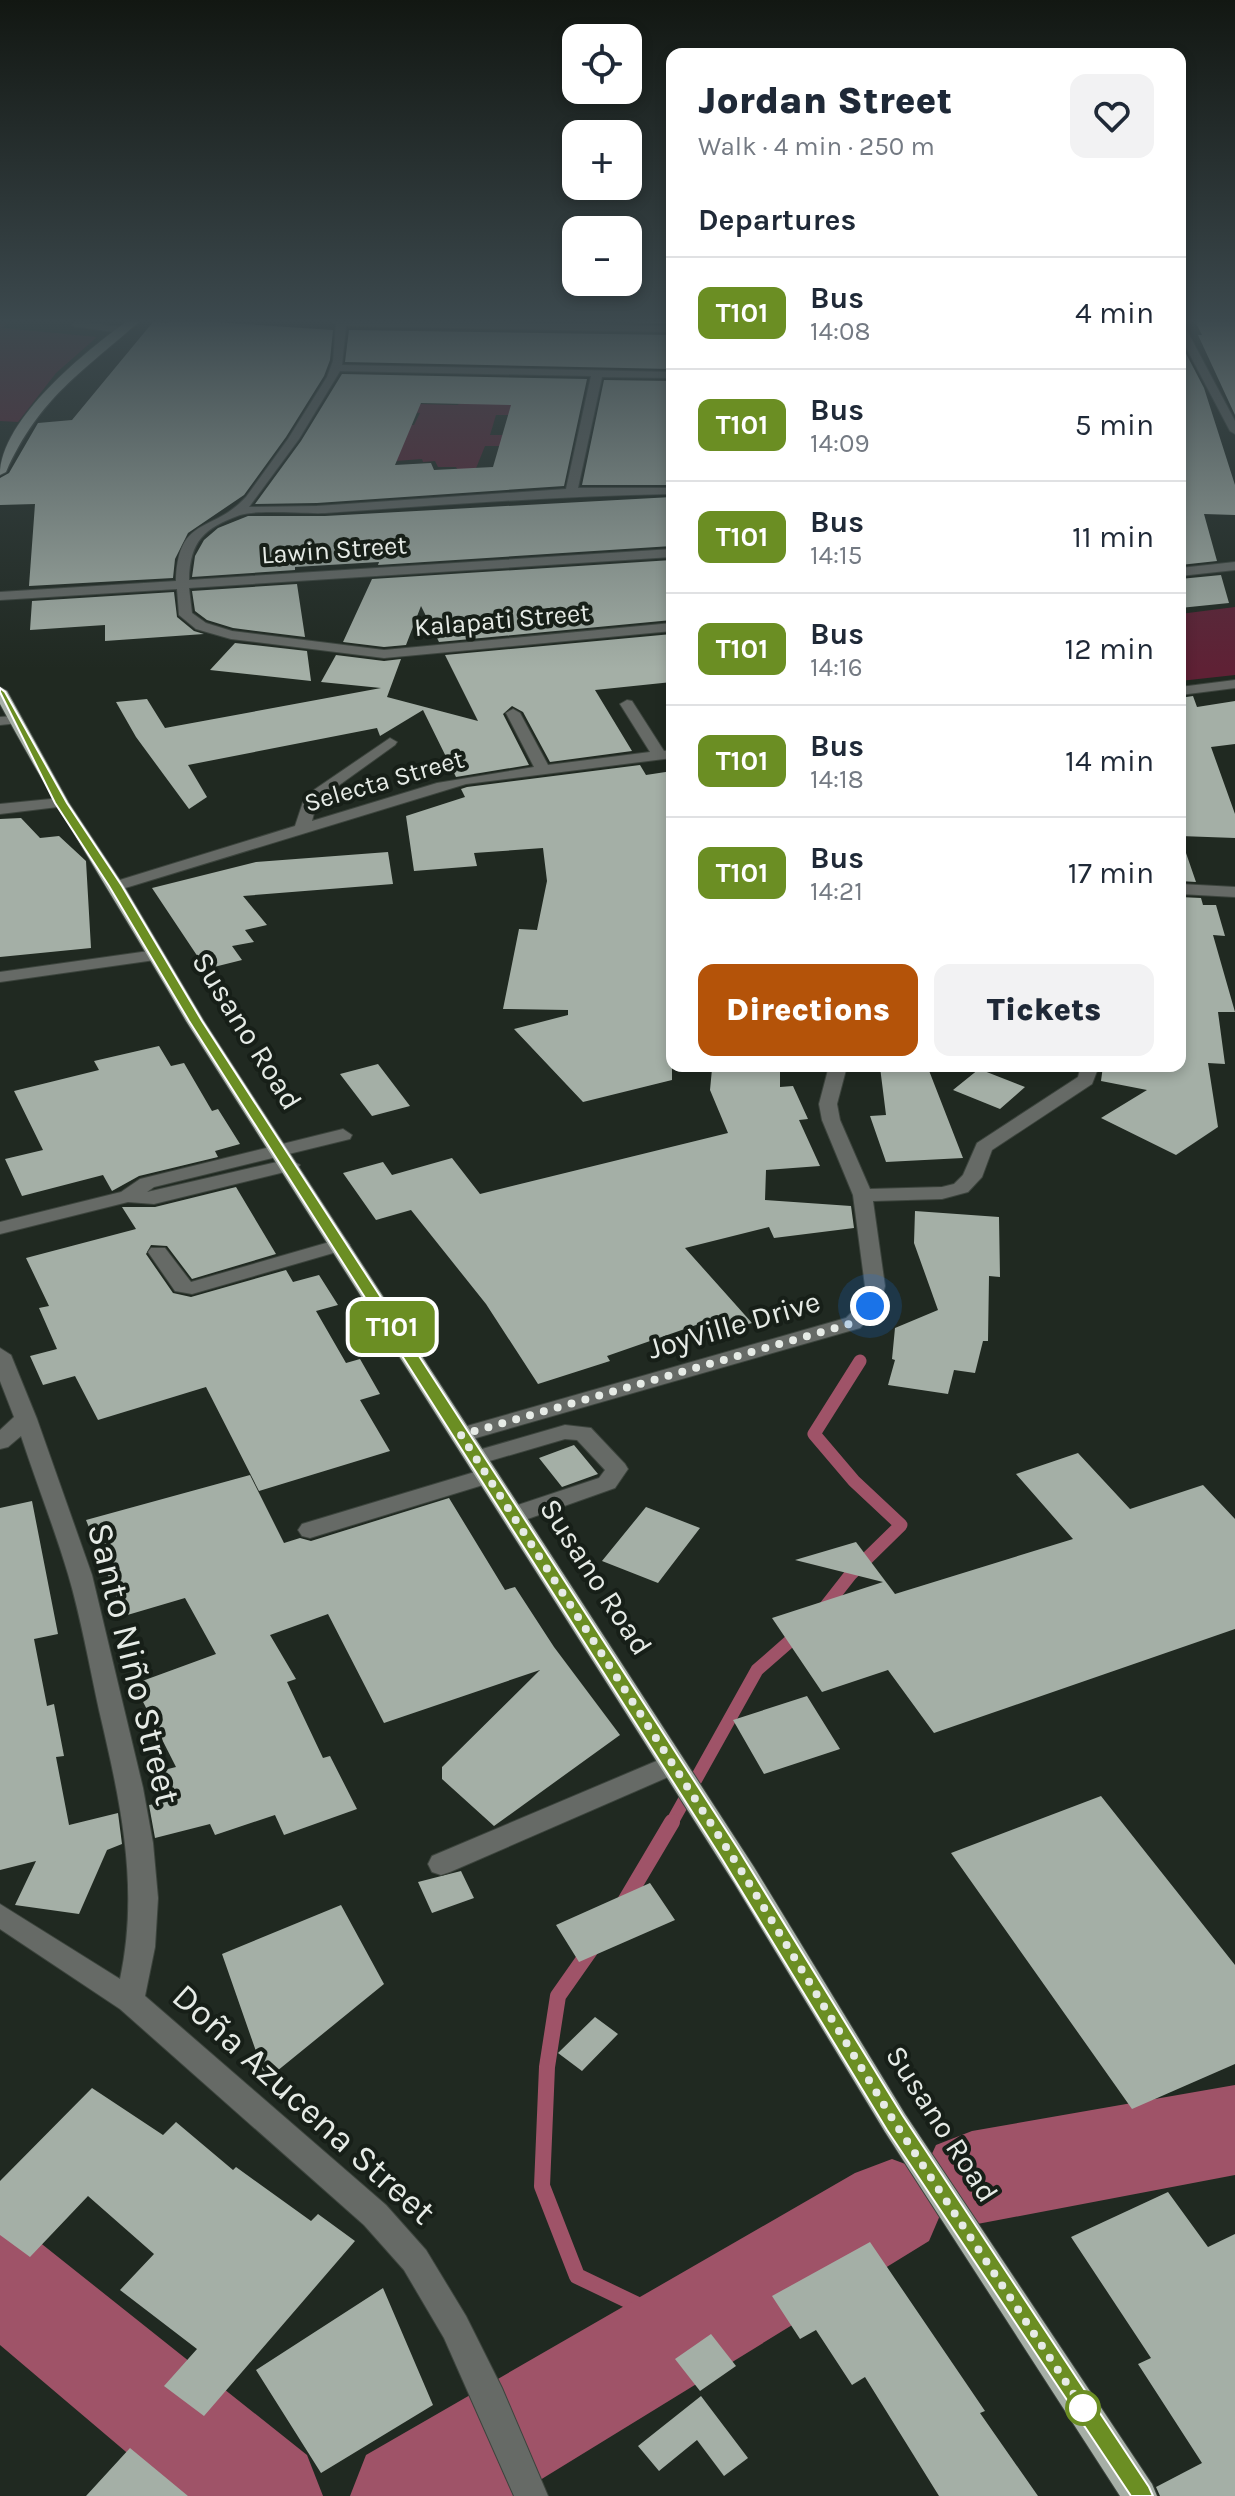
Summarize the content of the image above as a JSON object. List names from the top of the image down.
{
  "streets": {
    "main road": ["Susano Road"],
    "street": [
      "Lawin Street",
      "Kalapati Street",
      "Selecta Street",
      "JoyVille Drive",
      "Santo Niño Street",
      "Doña Azucena Street"
    ]
  },
  "crossings": [
    ["Lawin Street", "Kalapati Street"],
    ["Selecta Street", "Susano Road"],
    ["Susano Road", "JoyVille Drive"],
    ["Santo Niño Street", "Doña Azucena Street"]
  ],
  "lines": ["bus line T101"],
  "page": {
    "on_map": "T101",
    "map_buttons": ["+", "−"],
    "heading": [
      ["Jordan Street", "Walk · 4 min · 250 m"],
      "Departures"
    ],
    "list": [
      {
        "mark": "T101",
        "name": "Bus",
        "note": "14:08",
        "value": "4 min"
      },
      {
        "mark": "T101",
        "name": "Bus",
        "note": "14:09",
        "value": "5 min"
      },
      {
        "mark": "T101",
        "name": "Bus",
        "note": "14:15",
        "value": "11 min"
      },
      {
        "mark": "T101",
        "name": "Bus",
        "note": "14:16",
        "value": "12 min"
      },
      {
        "mark": "T101",
        "name": "Bus",
        "note": "14:18",
        "value": "14 min"
      },
      {
        "mark": "T101",
        "name": "Bus",
        "note": "14:21",
        "value": "17 min"
      }
    ],
    "buttons": ["Directions", "Tickets"]
  }
}
